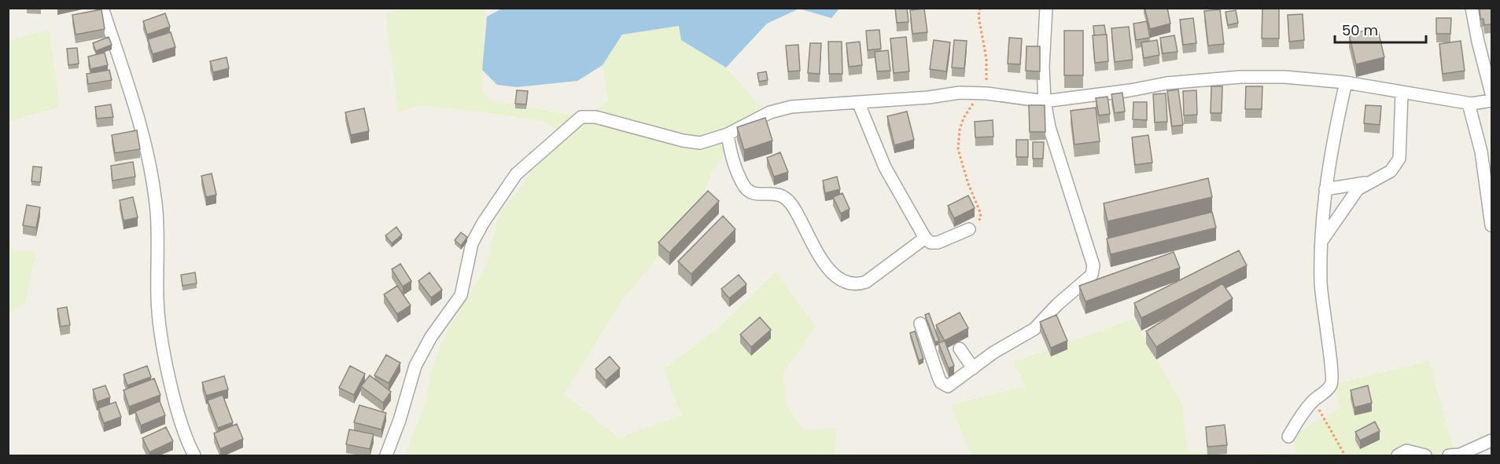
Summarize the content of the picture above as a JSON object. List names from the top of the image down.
{
  "scale_bar": "50 m"
}
